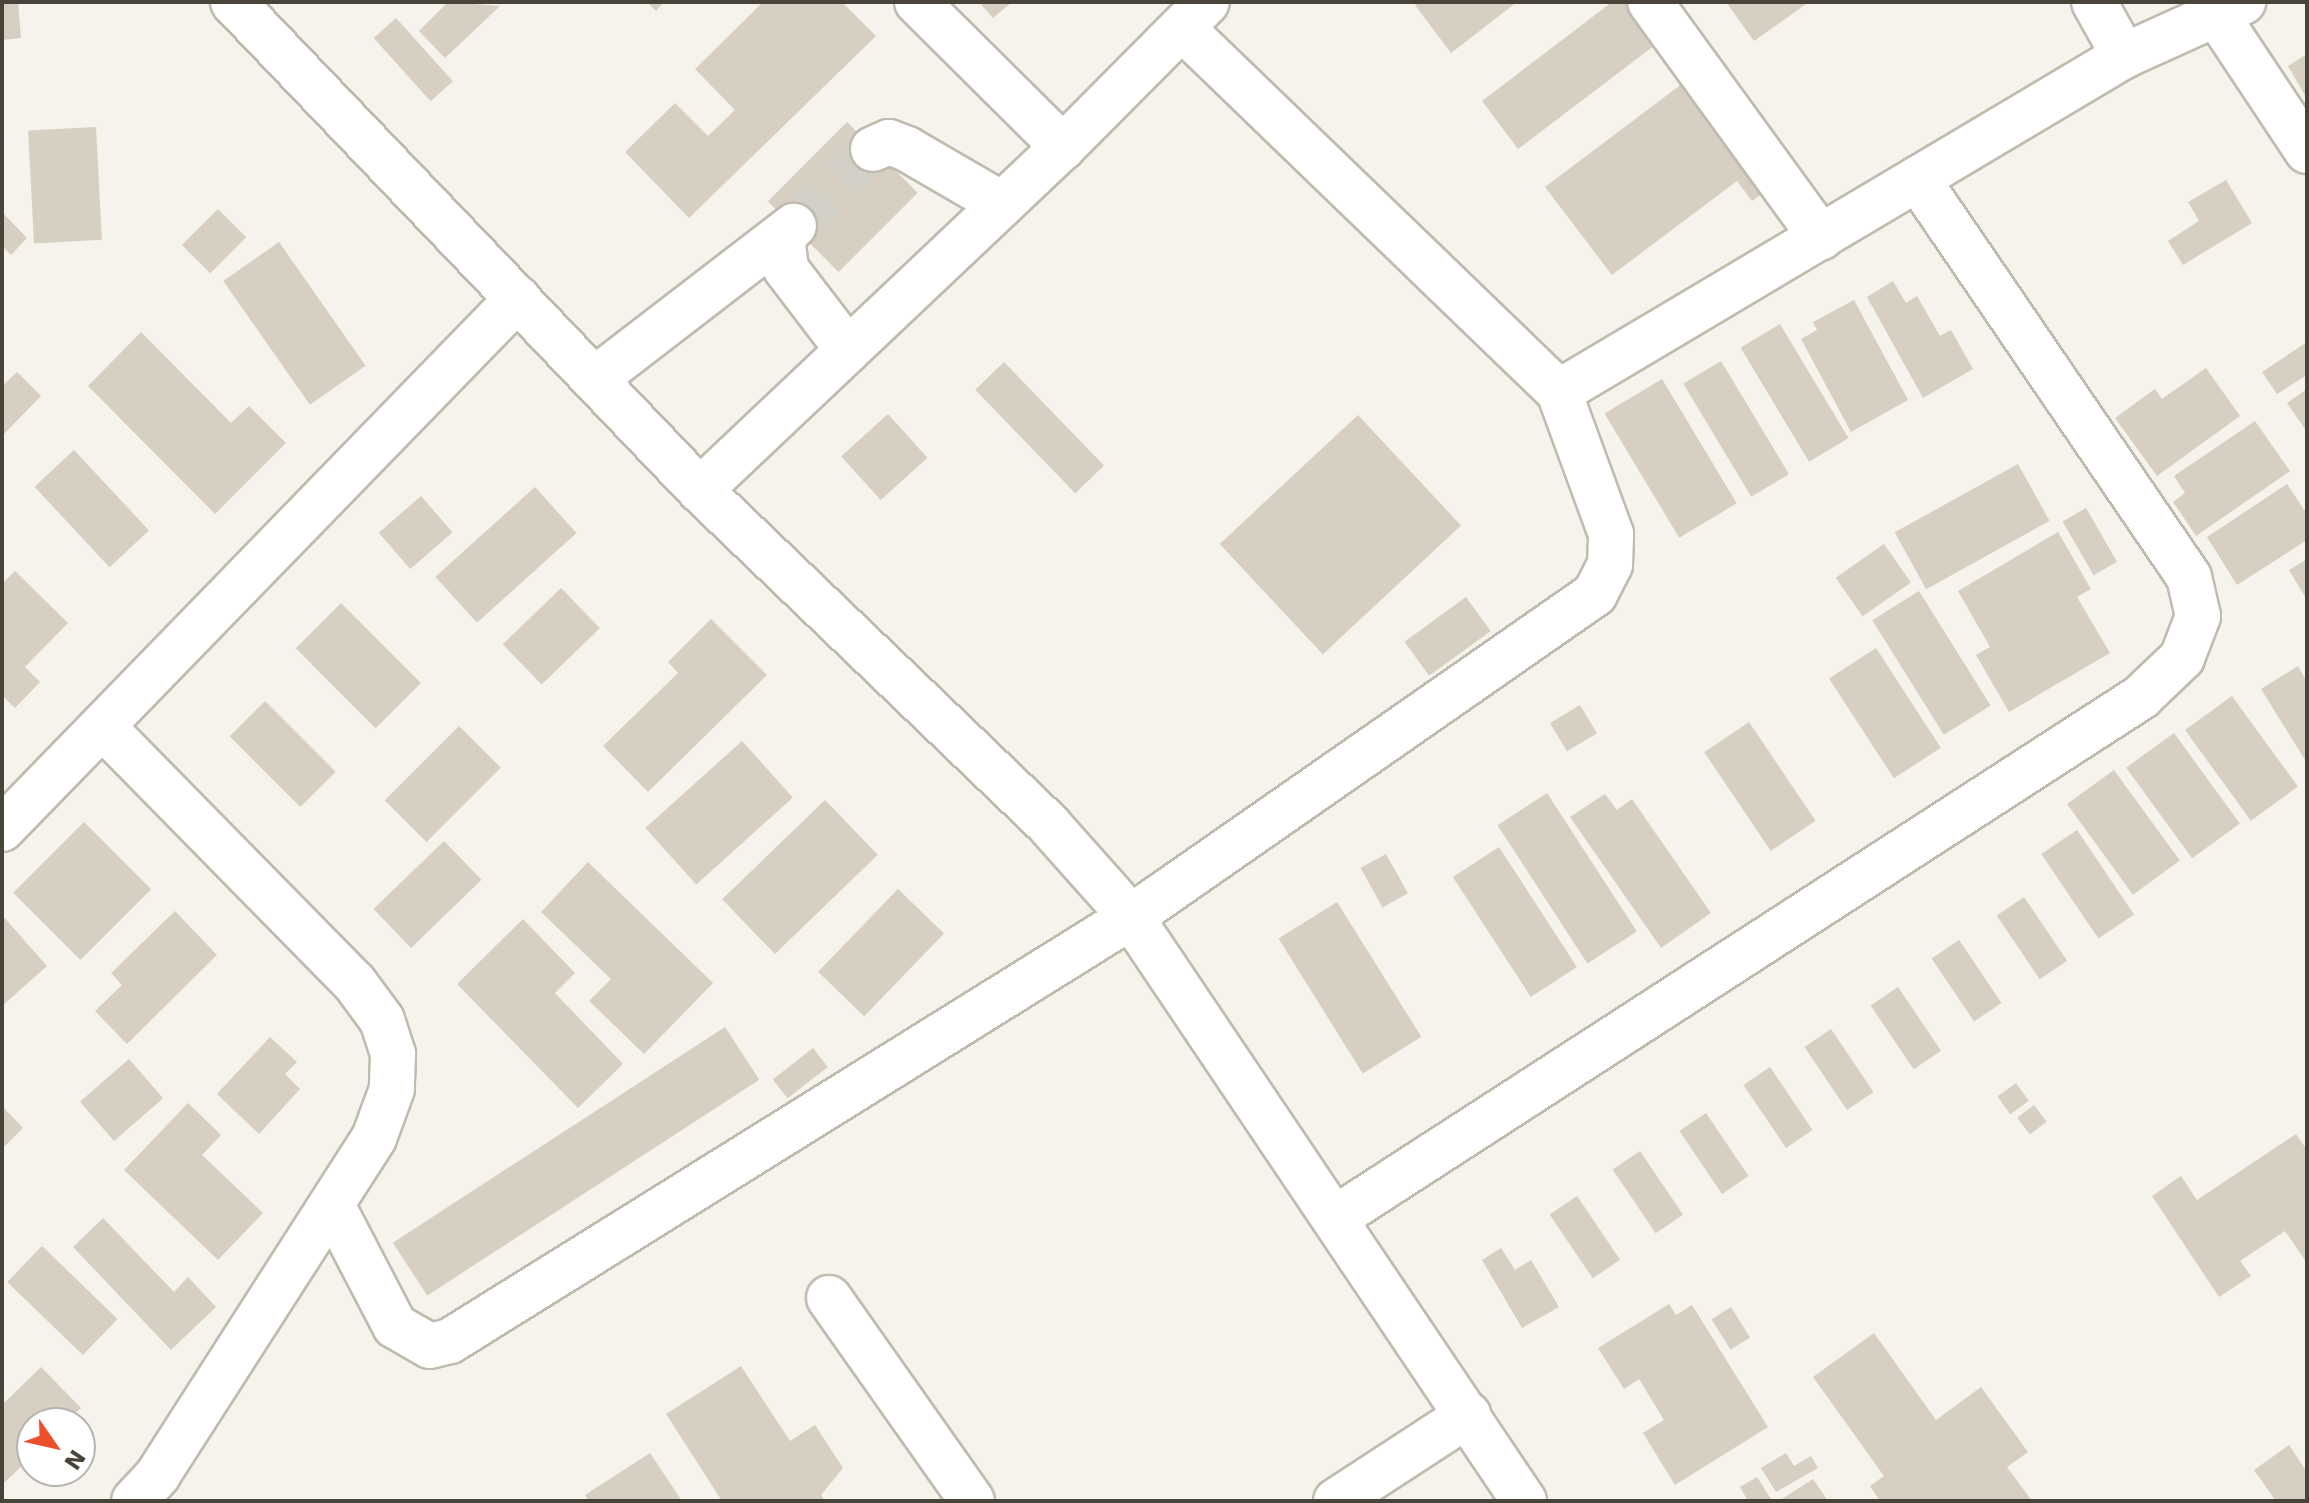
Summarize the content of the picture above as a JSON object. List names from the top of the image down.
{
  "north": "bottom right"
}
